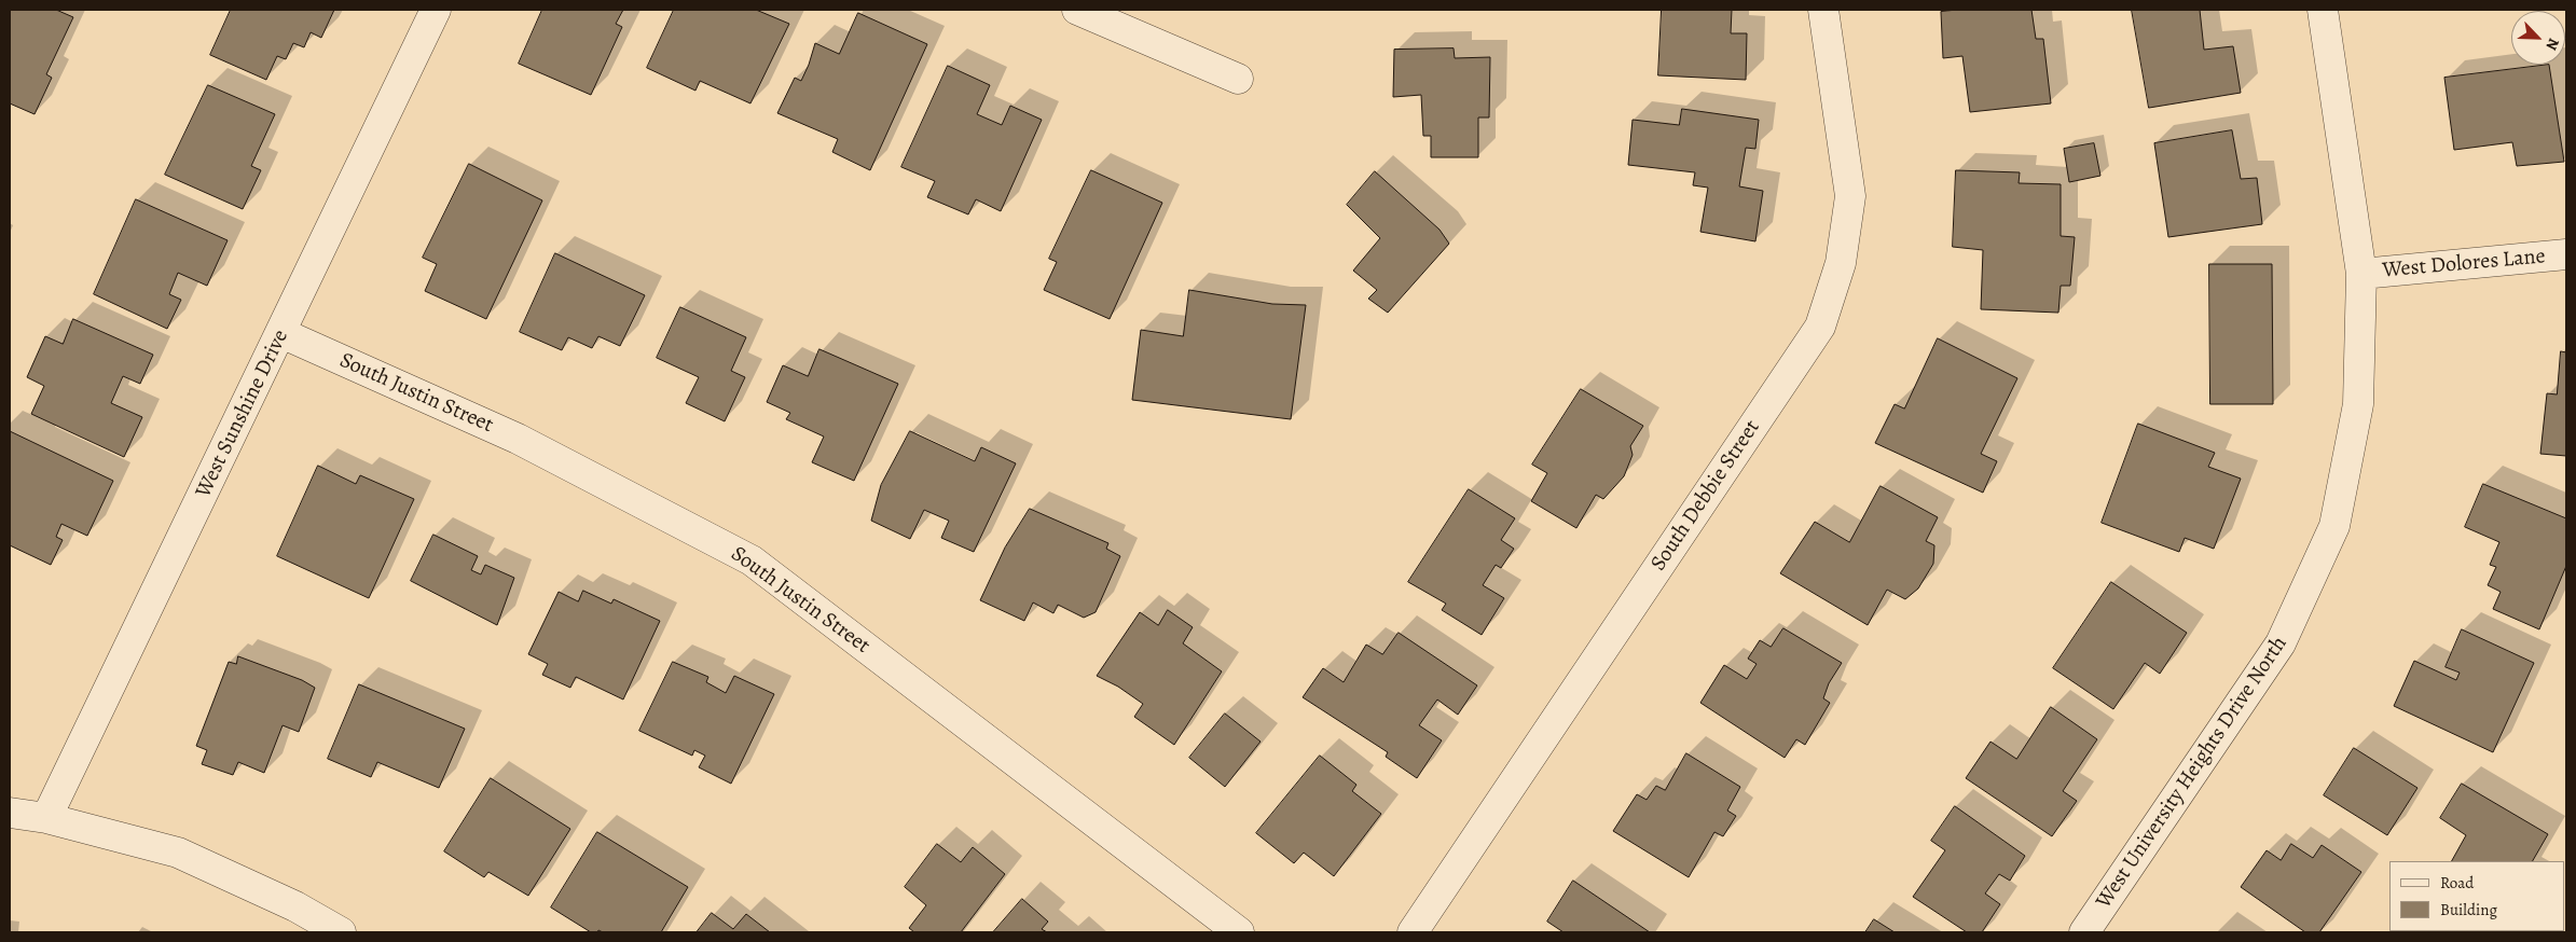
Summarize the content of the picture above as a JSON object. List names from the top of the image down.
{
  "streets": {
    "street": [
      "West Dolores Lane",
      "South Justin Street",
      "West Sunshine Drive",
      "South Debbie Street",
      "West University Heights Drive North"
    ]
  },
  "crossings": [
    ["West Dolores Lane", "West University Heights Drive North"],
    ["South Justin Street", "West Sunshine Drive"]
  ],
  "legend": ["Road", "Building"],
  "north": "bottom right"
}
